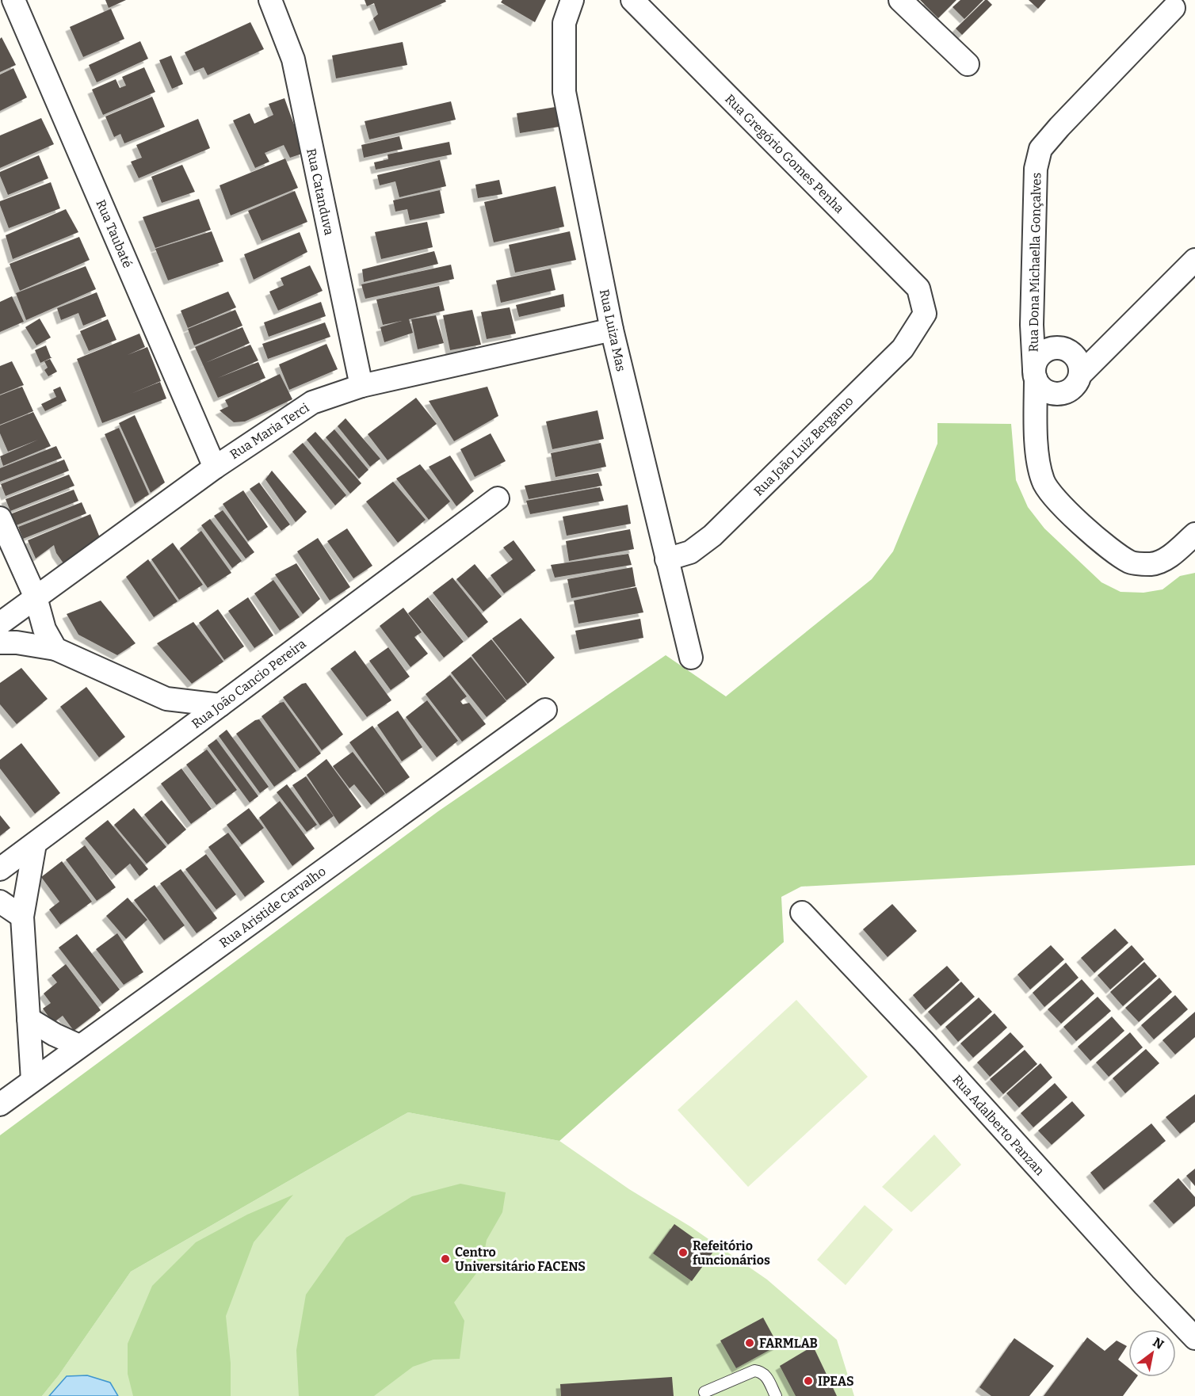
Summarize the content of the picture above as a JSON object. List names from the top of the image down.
{
  "streets": {
    "street": [
      "Rua Gregório Gomes Penha",
      "Rua Catanduva",
      "Rua Taubaté",
      "Rua Dona Michaella Gonçalves",
      "Rua Luiza Mas",
      "Rua Maria Terci",
      "Rua João Luiz Bergamo",
      "Rua João Cancio Pereira",
      "Rua Aristide Carvalho",
      "Rua Adalberto Panzan"
    ]
  },
  "crossings": [
    ["Rua Gregório Gomes Penha", "Rua João Luiz Bergamo"],
    ["Rua Catanduva", "Rua Maria Terci"],
    ["Rua Taubaté", "Rua Maria Terci"],
    ["Rua Luiza Mas", "Rua Maria Terci"],
    ["Rua Luiza Mas", "Rua João Luiz Bergamo"]
  ],
  "places": [
    "Refeitório funcionários",
    "Centro Universitário FACENS",
    "FARMLAB",
    "IPEAS"
  ],
  "north": "top right"
}
